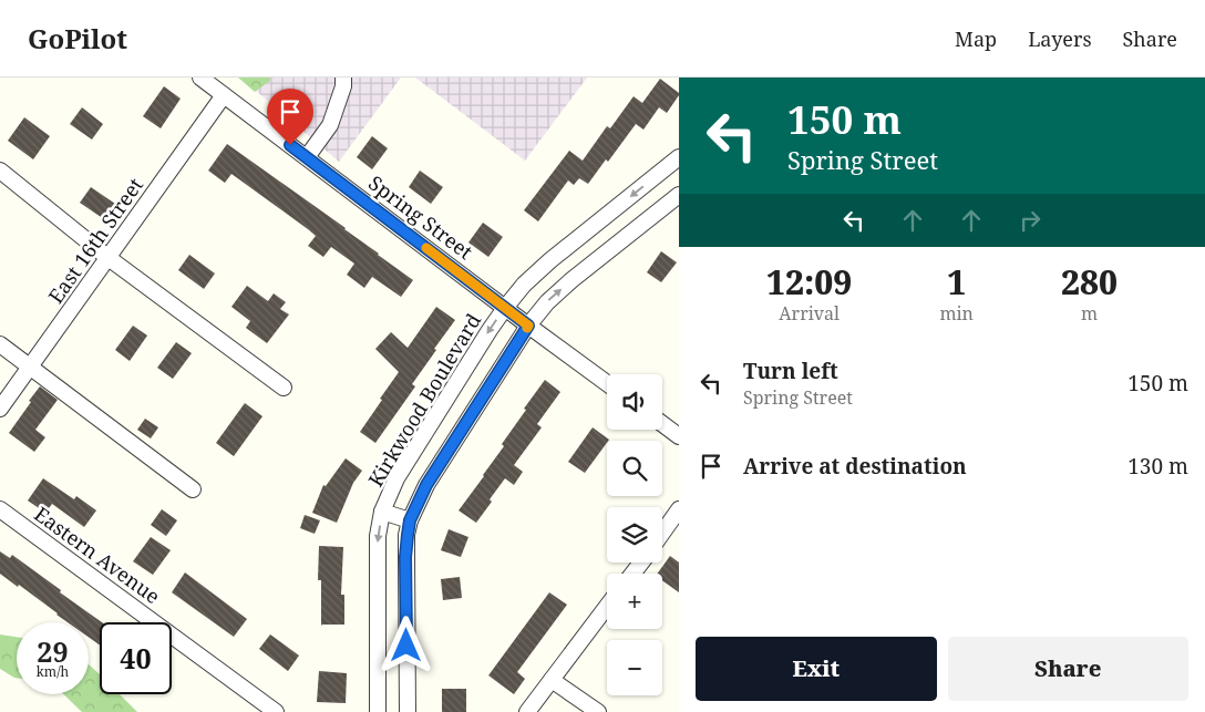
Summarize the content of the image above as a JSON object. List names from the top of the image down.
{
  "streets": {
    "street": [
      "Spring Street",
      "East 16th Street",
      "Kirkwood Boulevard",
      "Eastern Avenue"
    ]
  },
  "crossings": [
    ["Spring Street", "East 16th Street"],
    ["Spring Street", "Kirkwood Boulevard"]
  ],
  "page": {
    "header": "GoPilot",
    "nav": ["Map", "Layers", "Share"],
    "turn": ["150 m", "Spring Street"],
    "eta": [
      "12:09",
      "Arrival",
      "1",
      "min",
      "280",
      "m"
    ],
    "list": [
      {
        "name": "Turn left",
        "note": "Spring Street",
        "value": "150 m"
      },
      {
        "name": "Arrive at destination",
        "value": "130 m"
      }
    ],
    "map_buttons": ["+", "−"],
    "speed": "29 km/h",
    "limit": "40",
    "buttons": ["Exit", "Share"]
  }
}
